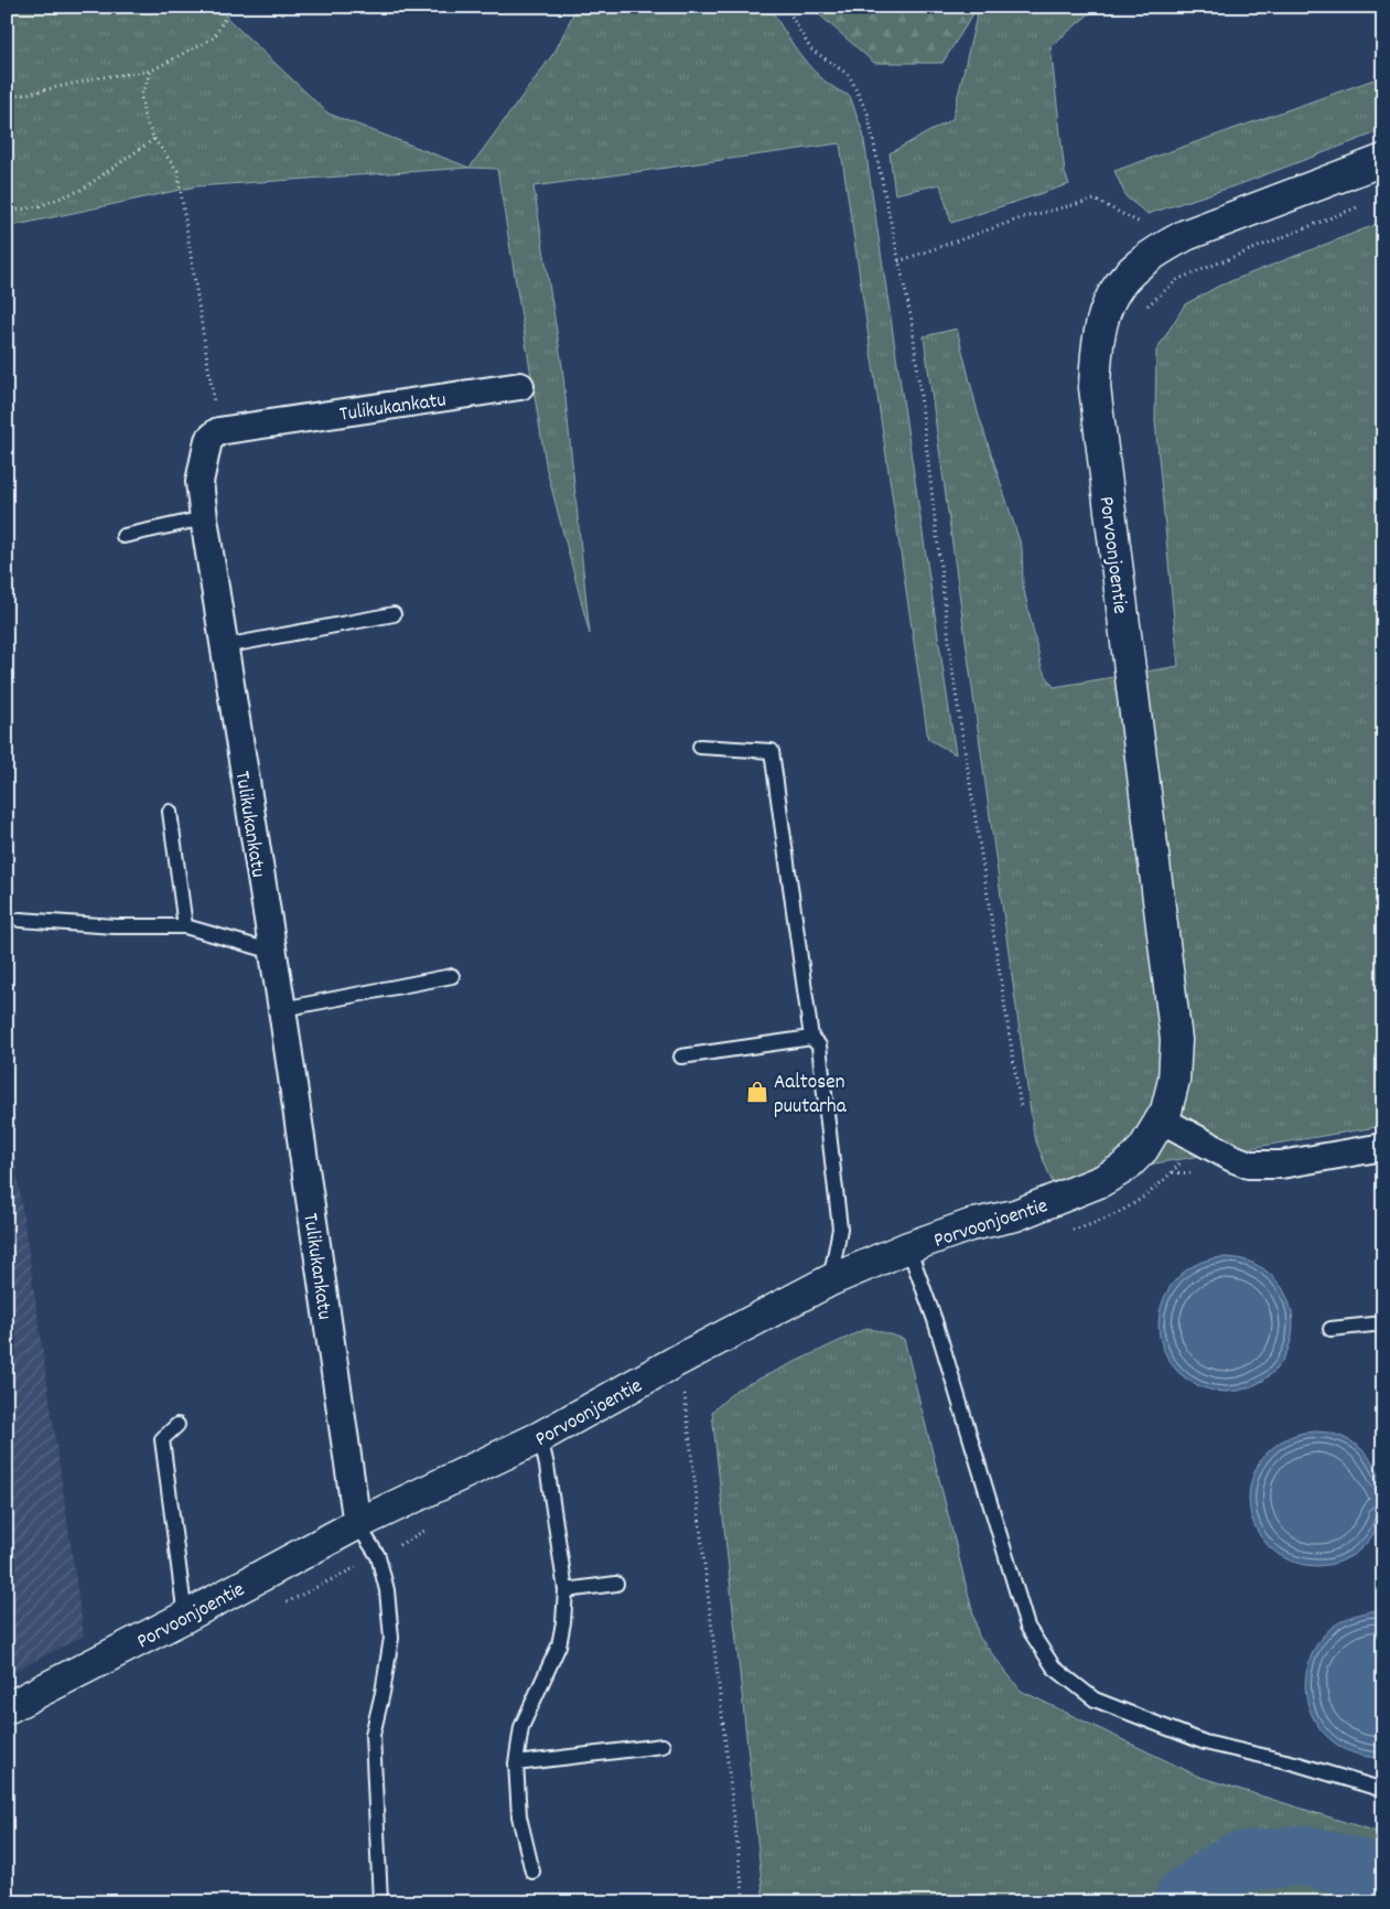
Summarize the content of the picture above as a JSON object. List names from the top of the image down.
{
  "streets": {
    "street": ["Tulikukankatu", "Porvoonjoentie"]
  },
  "crossings": [
    ["Tulikukankatu", "Porvoonjoentie"]
  ],
  "places": {
    "shop": ["Aaltosen puutarha"]
  }
}
